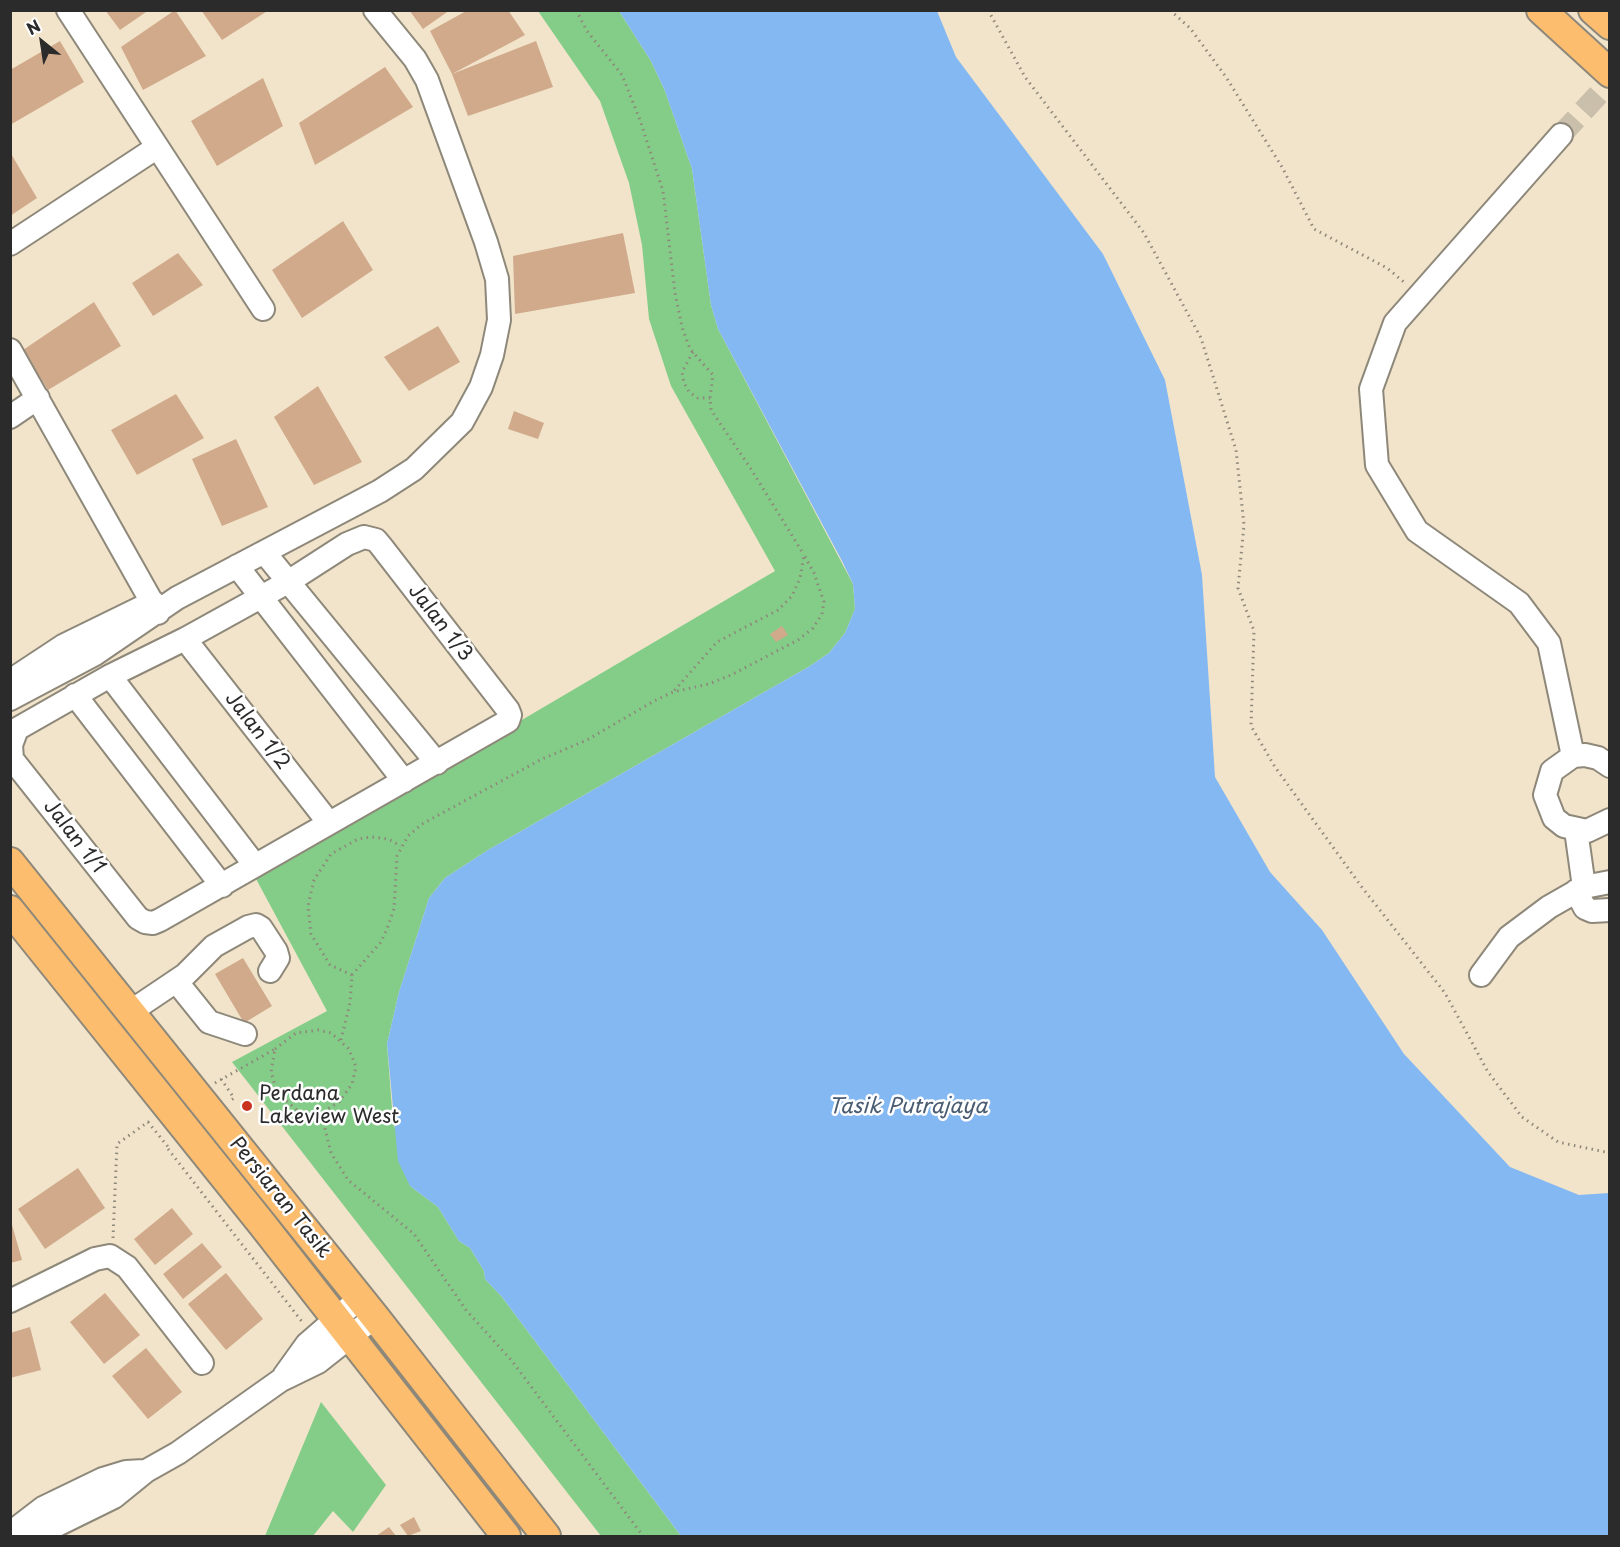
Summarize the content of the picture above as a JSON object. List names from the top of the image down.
{
  "streets": {
    "main road": ["Persiaran Tasik"],
    "street": ["Jalan 1/3", "Jalan 1/2", "Jalan 1/1"]
  },
  "water": ["Tasik Putrajaya"],
  "places": ["Perdana Lakeview West"],
  "north": "top left"
}
